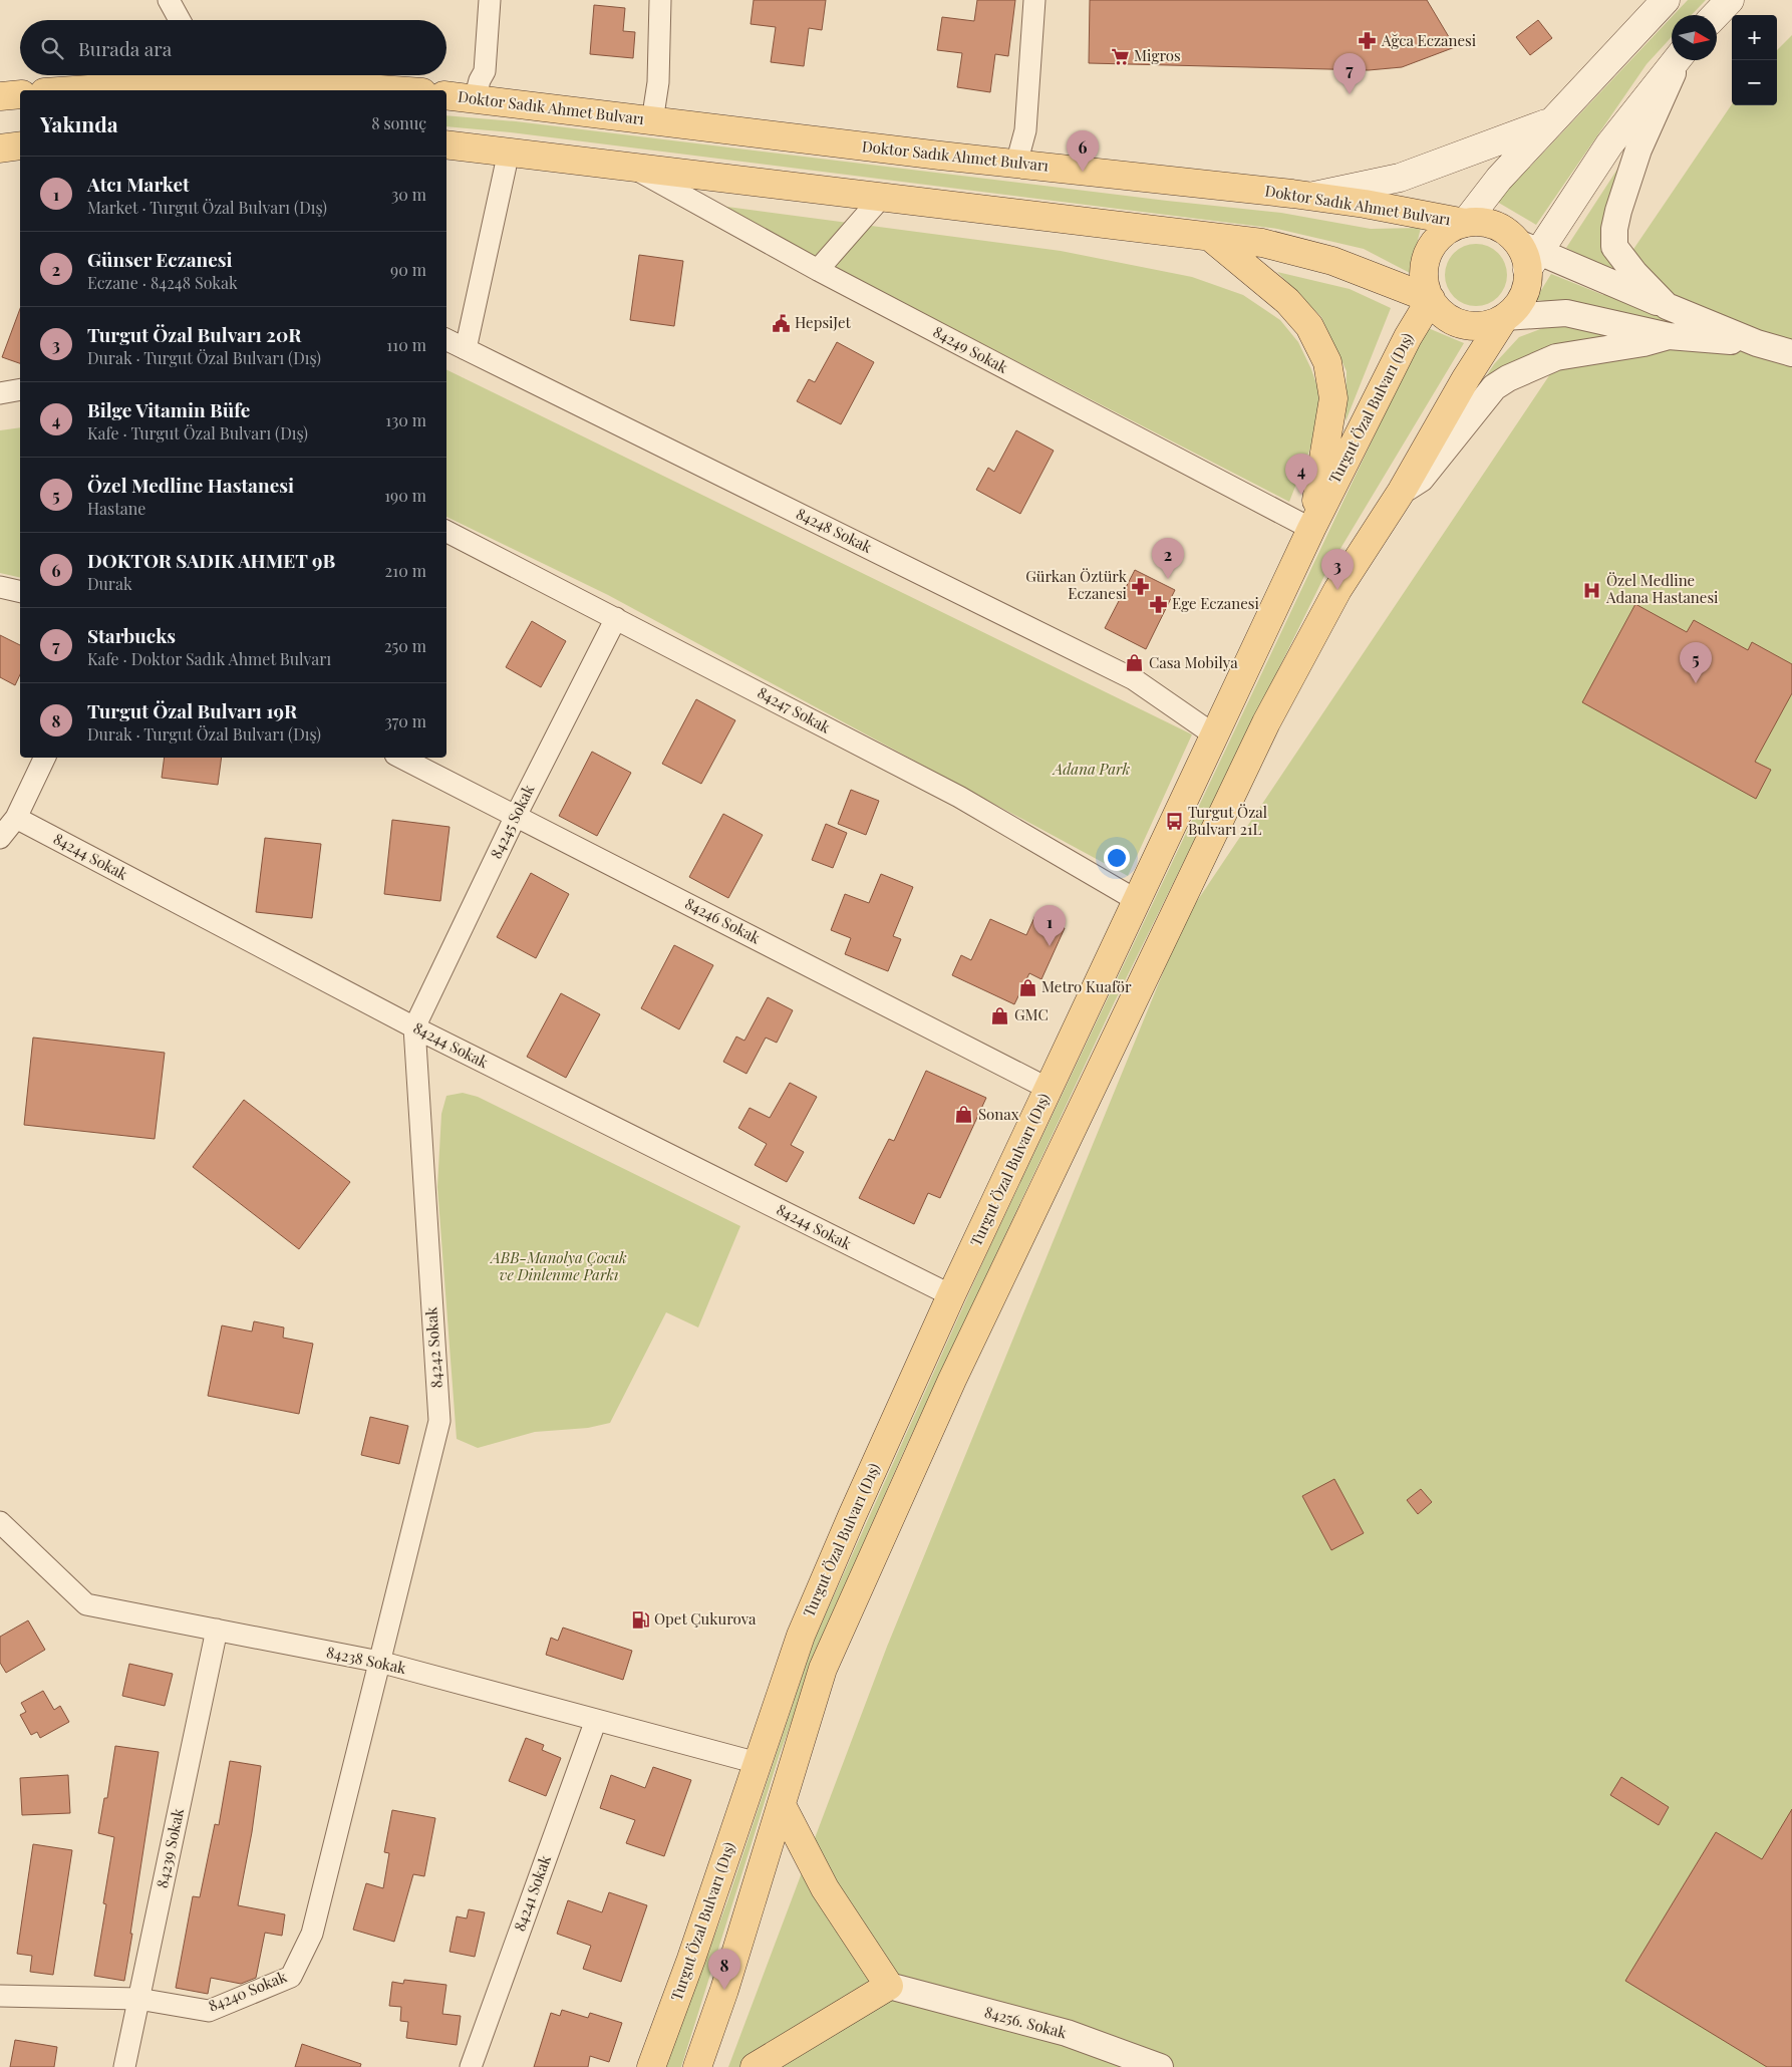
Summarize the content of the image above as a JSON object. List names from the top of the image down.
{
  "streets": {
    "main road": ["Doktor Sadık Ahmet Bulvarı", "Turgut Özal Bulvarı (Dış)"],
    "street": [
      "84249 Sokak",
      "84248 Sokak",
      "84247 Sokak",
      "84245 Sokak",
      "84244 Sokak",
      "84246 Sokak",
      "84242 Sokak",
      "84238 Sokak",
      "84239 Sokak",
      "84241 Sokak",
      "84240 Sokak",
      "84256. Sokak"
    ]
  },
  "crossings": [
    ["Doktor Sadık Ahmet Bulvarı", "Turgut Özal Bulvarı (Dış)"],
    ["84249 Sokak", "Turgut Özal Bulvarı (Dış)"],
    ["Turgut Özal Bulvarı (Dış)", "84248 Sokak"],
    ["Turgut Özal Bulvarı (Dış)", "84247 Sokak"],
    ["Turgut Özal Bulvarı (Dış)", "84244 Sokak"],
    ["Turgut Özal Bulvarı (Dış)", "84246 Sokak"],
    ["Turgut Özal Bulvarı (Dış)", "84238 Sokak"],
    ["84247 Sokak", "84245 Sokak"],
    ["84245 Sokak", "84244 Sokak"],
    ["84245 Sokak", "84246 Sokak"],
    ["84245 Sokak", "84242 Sokak"],
    ["84244 Sokak", "84242 Sokak"],
    ["84242 Sokak", "84238 Sokak"],
    ["84242 Sokak", "84240 Sokak"],
    ["84238 Sokak", "84239 Sokak"],
    ["84238 Sokak", "84241 Sokak"],
    ["84238 Sokak", "84240 Sokak"],
    ["84239 Sokak", "84240 Sokak"]
  ],
  "parks": ["Adana Park", "ABB-Manolya Çocuk ve Dinlenme Parkı"],
  "places": {
    "pharmacy": ["Ağca Eczanesi", "Gürkan Öztürk Eczanesi", "Ege Eczanesi"],
    "supermarket": ["Migros"],
    "public building": ["HepsiJet"],
    "hospital": ["Özel Medline Adana Hastanesi"],
    "shop": [
      "Casa Mobilya",
      "Metro Kuaför",
      "GMC",
      "Sonax"
    ],
    "bus stop": ["Turgut Özal Bulvarı 21L"],
    "fuel station": ["Opet Çukurova"]
  },
  "north": "right",
  "page": {
    "map_buttons": ["+", "−"],
    "search": "Burada ara",
    "pins": [
      "7",
      "6",
      "4",
      "2",
      "3",
      "5",
      "1",
      "8"
    ],
    "heading": ["Yakında", "8 sonuç"],
    "list": [
      {
        "mark": "1",
        "name": "Atcı Market",
        "note": "Market · Turgut Özal Bulvarı (Dış)",
        "value": "30 m"
      },
      {
        "mark": "2",
        "name": "Günser Eczanesi",
        "note": "Eczane · 84248 Sokak",
        "value": "90 m"
      },
      {
        "mark": "3",
        "name": "Turgut Özal Bulvarı 20R",
        "note": "Durak · Turgut Özal Bulvarı (Dış)",
        "value": "110 m"
      },
      {
        "mark": "4",
        "name": "Bilge Vitamin Büfe",
        "note": "Kafe · Turgut Özal Bulvarı (Dış)",
        "value": "130 m"
      },
      {
        "mark": "5",
        "name": "Özel Medline Hastanesi",
        "note": "Hastane",
        "value": "190 m"
      },
      {
        "mark": "6",
        "name": "DOKTOR SADIK AHMET 9B",
        "note": "Durak",
        "value": "210 m"
      },
      {
        "mark": "7",
        "name": "Starbucks",
        "note": "Kafe · Doktor Sadık Ahmet Bulvarı",
        "value": "250 m"
      },
      {
        "mark": "8",
        "name": "Turgut Özal Bulvarı 19R",
        "note": "Durak · Turgut Özal Bulvarı (Dış)",
        "value": "370 m"
      }
    ]
  }
}
